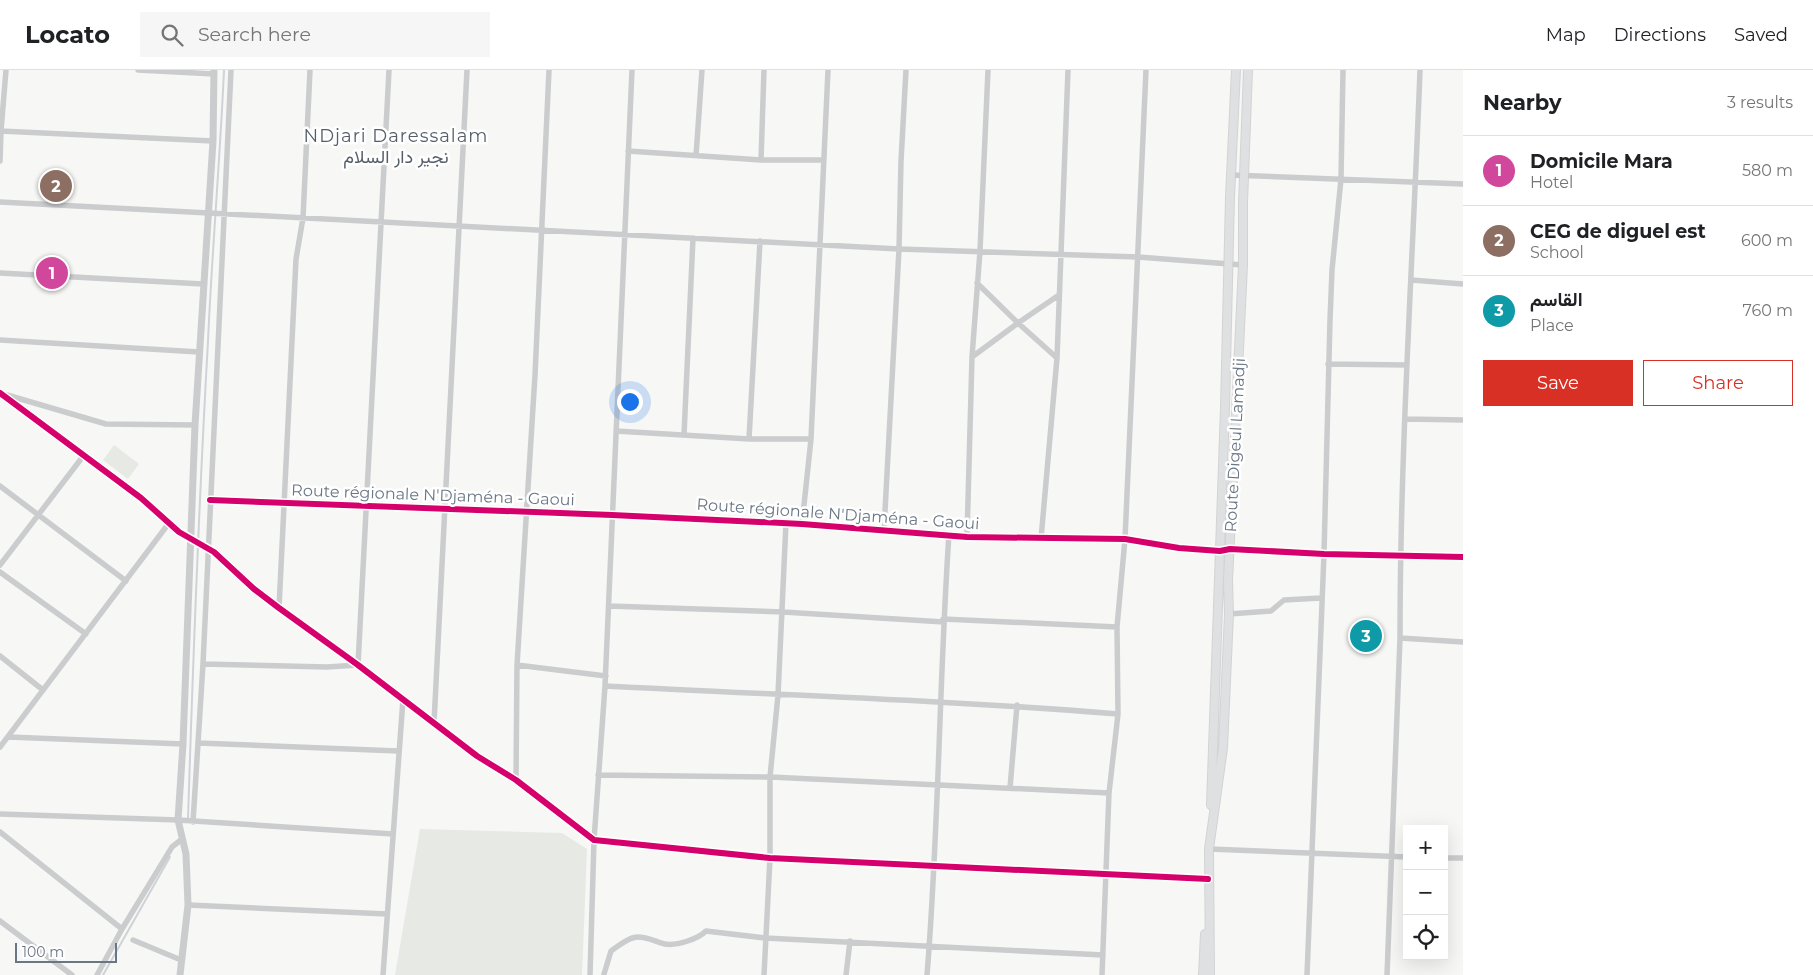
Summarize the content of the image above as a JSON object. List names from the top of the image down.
{
  "streets": {
    "main road": ["Route Digeul Lamadji"],
    "street": ["Route régionale N'Djaména - Gaoui"]
  },
  "crossings": [
    ["Route Digeul Lamadji", "Route régionale N'Djaména - Gaoui"]
  ],
  "districts": ["NDjari Daressalam نجير دار السلام"],
  "scale_bar": "100 m",
  "page": {
    "header": "Locato",
    "search": "Search here",
    "nav": ["Map", "Directions", "Saved"],
    "heading": ["Nearby", "3 results"],
    "list": [
      {
        "mark": "1",
        "name": "Domicile Mara",
        "note": "Hotel",
        "value": "580 m"
      },
      {
        "mark": "2",
        "name": "CEG de diguel est",
        "note": "School",
        "value": "600 m"
      },
      {
        "mark": "3",
        "name": "القاسم",
        "note": "Place",
        "value": "760 m"
      }
    ],
    "pins": ["2", "1", "3"],
    "buttons": ["Save", "Share"],
    "map_buttons": ["+", "−"],
    "scale": "100 m"
  }
}
